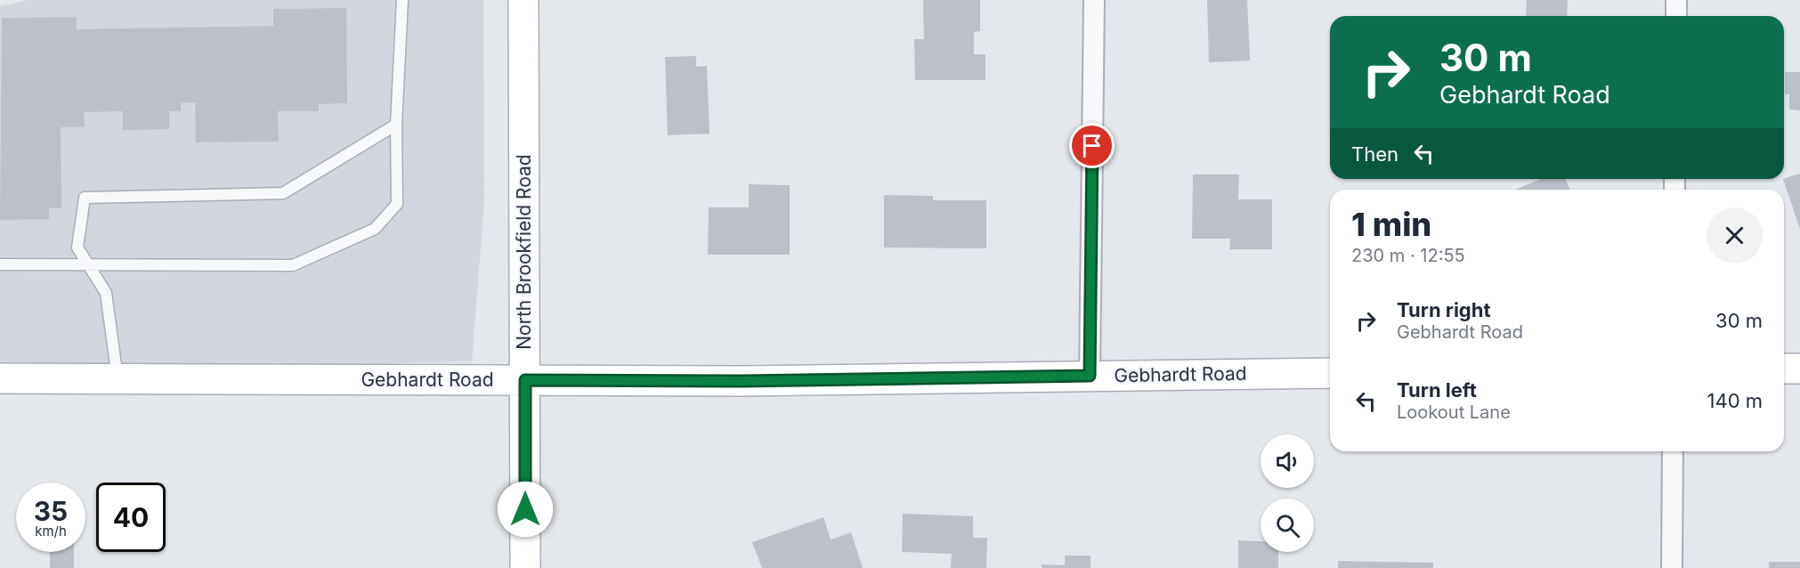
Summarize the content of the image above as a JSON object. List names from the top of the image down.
{
  "streets": {
    "street": ["North Brookfield Road", "Gebhardt Road"]
  },
  "crossings": [
    ["North Brookfield Road", "Gebhardt Road"]
  ],
  "page": {
    "turn": ["30 m", "Gebhardt Road"],
    "then": "Then",
    "heading": ["1 min", "230 m · 12:55"],
    "list": [
      {
        "name": "Turn right",
        "note": "Gebhardt Road",
        "value": "30 m"
      },
      {
        "name": "Turn left",
        "note": "Lookout Lane",
        "value": "140 m"
      }
    ],
    "speed": "35 km/h",
    "limit": "40"
  }
}
